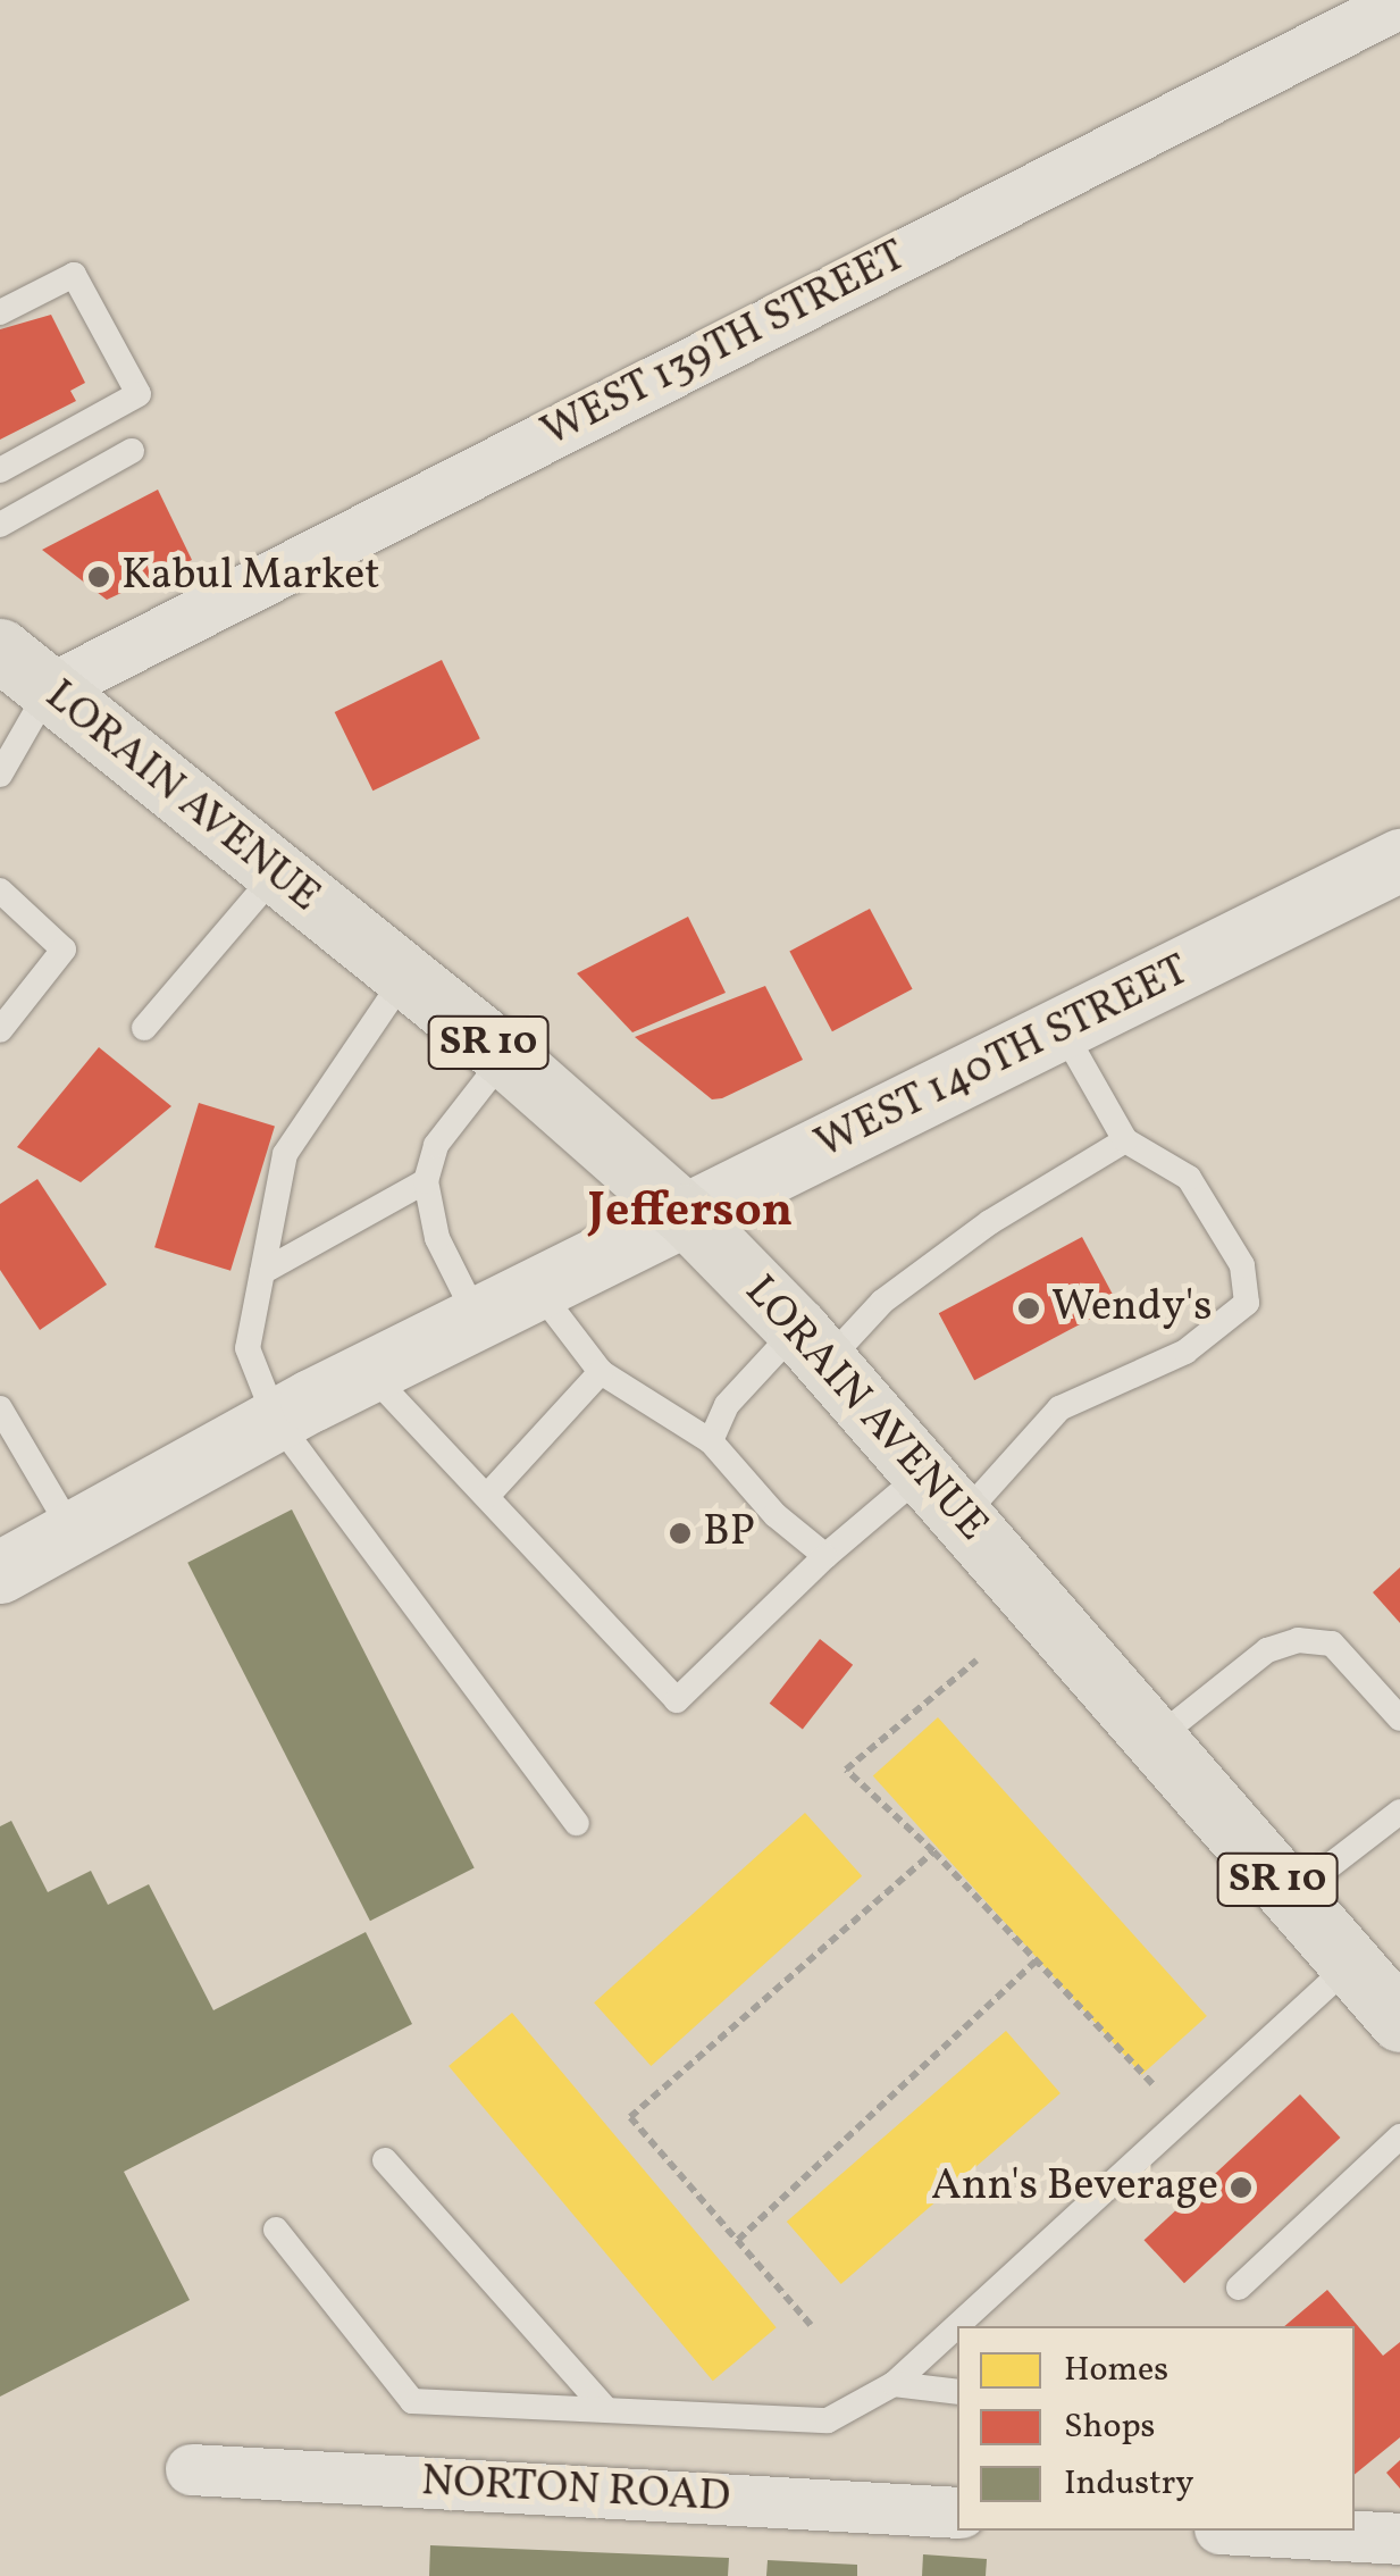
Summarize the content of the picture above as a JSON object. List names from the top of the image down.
{
  "streets": {
    "main road": ["LORAIN AVENUE", "SR 10", "WEST 140TH STREET"],
    "street": ["WEST 139TH STREET", "NORTON ROAD"]
  },
  "crossings": [
    ["WEST 139TH STREET", "LORAIN AVENUE"],
    ["LORAIN AVENUE", "WEST 140TH STREET"]
  ],
  "districts": ["Jefferson"],
  "places": [
    "Kabul Market",
    "Wendy's",
    "BP",
    "Ann's Beverage"
  ],
  "legend": ["Homes", "Shops", "Industry"]
}
